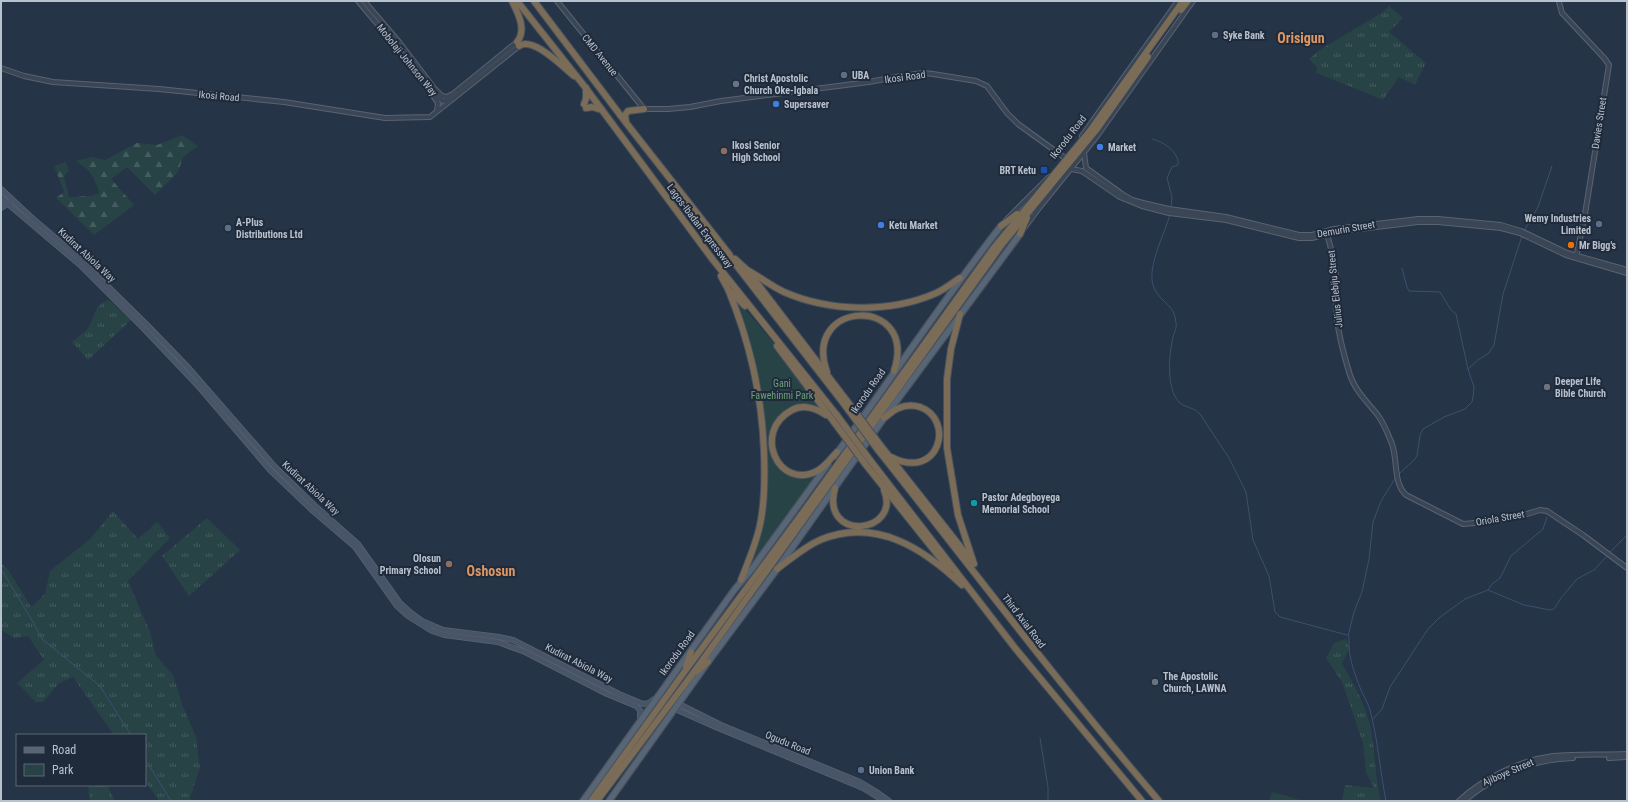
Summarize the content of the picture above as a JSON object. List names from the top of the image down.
{
  "streets": {
    "highway": ["Ikorodu Road", "Lagos-Ibadan Expressway", "Third Axial Road"],
    "main road": ["Kudirat Abiola Way", "Ogudu Road"],
    "street": [
      "CMD Avenue",
      "Mobolaji Johnson Way",
      "Ikosi Road",
      "Davies Street",
      "Demurin Street",
      "Julius Elebiju Street",
      "Oriola Street",
      "Ajiboye Street"
    ]
  },
  "crossings": [
    ["CMD Avenue", "Ikosi Road"],
    ["Mobolaji Johnson Way", "Ikosi Road"],
    ["Ikosi Road", "Ikorodu Road"],
    ["Davies Street", "Demurin Street"],
    ["Ikorodu Road", "Demurin Street"],
    ["Ikorodu Road", "Kudirat Abiola Way"],
    ["Ikorodu Road", "Ogudu Road"],
    ["Lagos-Ibadan Expressway", "Third Axial Road"],
    ["Demurin Street", "Julius Elebiju Street"],
    ["Julius Elebiju Street", "Oriola Street"]
  ],
  "districts": ["Orisigun", "Oshosun"],
  "parks": ["Gani Fawehinmi Park"],
  "places": {
    "other": [
      "Syke Bank",
      "UBA",
      "Christ Apostolic Church Oke-Igbala",
      "Supersaver",
      "Market",
      "Ikosi Senior High School",
      "Wemy Industries Limited",
      "Ketu Market",
      "A-Plus Distributions Ltd",
      "Mr Bigg's",
      "Deeper Life Bible Church",
      "Pastor Adegboyega Memorial School",
      "Olosun Primary School",
      "The Apostolic Church, LAWNA",
      "Union Bank"
    ],
    "transit": ["BRT Ketu"]
  },
  "legend": ["Road", "Park"]
}
